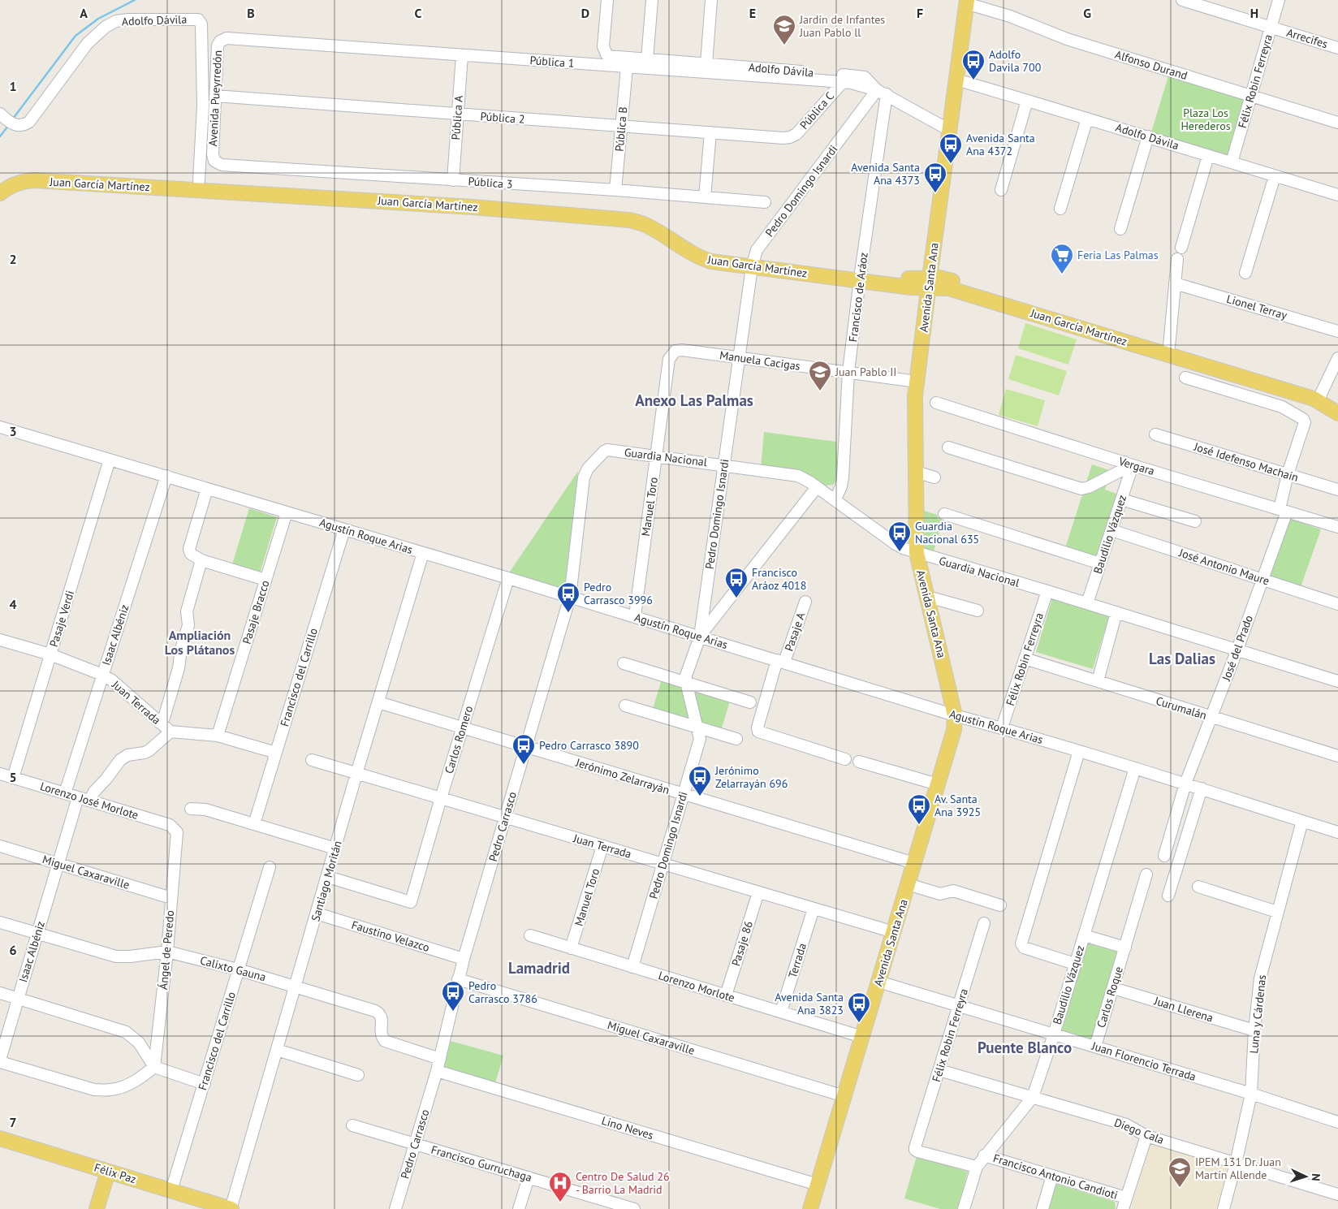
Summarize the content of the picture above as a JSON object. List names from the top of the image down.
{
  "streets": {
    "main road": ["Juan García Martínez", "Avenida Santa Ana", "Félix Paz"],
    "street": [
      "Adolfo Dávila",
      "Arrecifes",
      "Pública 1",
      "Alfonso Durand",
      "Félix Robin Ferreyra",
      "Avenida Pueyrredón",
      "Pública C",
      "Pública A",
      "Pública 2",
      "Pública B",
      "Pública 3",
      "Pedro Domingo Isnardi",
      "Francisco de Aráoz",
      "Lionel Terray",
      "Manuela Cacigas",
      "Guardia Nacional",
      "José Idefenso Machain",
      "Vergara",
      "Manuel Toro",
      "Baudilio Vázquez",
      "Agustín Roque Arias",
      "José Antonio Maure",
      "Pasaje Bracco",
      "Pasaje Verdi",
      "Pasaje A",
      "Isaac Albéniz",
      "José del Prado",
      "Francisco del Carrillo",
      "Juan Terrada",
      "Curumalán",
      "Carlos Romero",
      "Jerónimo Zelarrayán",
      "Lorenzo José Morlote",
      "Pedro Carrasco",
      "Miguel Caxaraville",
      "Santiago Moritán",
      "Faustino Velazco",
      "Pasaje 86",
      "Ángel de Peredo",
      "Terrada",
      "Calixto Gauna",
      "Lorenzo Morlote",
      "Carlos Roque",
      "Juan Llerena",
      "Luna y Cárdenas",
      "Juan Florencio Terrada",
      "Lino Neves",
      "Diego Cala",
      "Francisco Gurruchaga",
      "Francisco Antonio Candioti"
    ]
  },
  "crossings": [
    ["Adolfo Dávila", "Pública 1"],
    ["Adolfo Dávila", "Félix Robin Ferreyra"],
    ["Adolfo Dávila", "Juan García Martínez"],
    ["Adolfo Dávila", "Pedro Domingo Isnardi"],
    ["Adolfo Dávila", "Avenida Santa Ana"],
    ["Adolfo Dávila", "Francisco de Aráoz"],
    ["Arrecifes", "Félix Robin Ferreyra"],
    ["Pública 1", "Avenida Pueyrredón"],
    ["Pública 1", "Pública C"],
    ["Pública 1", "Pública A"],
    ["Pública 1", "Pública B"],
    ["Pública 1", "Pedro Domingo Isnardi"],
    ["Pública 1", "Francisco de Aráoz"],
    ["Alfonso Durand", "Félix Robin Ferreyra"],
    ["Alfonso Durand", "Avenida Santa Ana"],
    ["Félix Robin Ferreyra", "Guardia Nacional"],
    ["Félix Robin Ferreyra", "Agustín Roque Arias"],
    ["Félix Robin Ferreyra", "Curumalán"],
    ["Félix Robin Ferreyra", "Juan Florencio Terrada"],
    ["Félix Robin Ferreyra", "Diego Cala"],
    ["Félix Robin Ferreyra", "Francisco Antonio Candioti"],
    ["Avenida Pueyrredón", "Pública 2"],
    ["Avenida Pueyrredón", "Pública 3"],
    ["Pública C", "Pública 2"],
    ["Pública A", "Pública 2"],
    ["Pública A", "Pública 3"],
    ["Pública 2", "Pública B"],
    ["Pública B", "Pública 3"],
    ["Juan García Martínez", "Pedro Domingo Isnardi"],
    ["Juan García Martínez", "Avenida Santa Ana"],
    ["Juan García Martínez", "Francisco de Aráoz"],
    ["Pedro Domingo Isnardi", "Francisco de Aráoz"],
    ["Pedro Domingo Isnardi", "Manuela Cacigas"],
    ["Pedro Domingo Isnardi", "Guardia Nacional"],
    ["Pedro Domingo Isnardi", "Agustín Roque Arias"],
    ["Pedro Domingo Isnardi", "Juan Terrada"],
    ["Pedro Domingo Isnardi", "Jerónimo Zelarrayán"],
    ["Pedro Domingo Isnardi", "Lorenzo Morlote"],
    ["Avenida Santa Ana", "Manuela Cacigas"],
    ["Avenida Santa Ana", "Guardia Nacional"],
    ["Avenida Santa Ana", "Agustín Roque Arias"],
    ["Avenida Santa Ana", "Juan Terrada"],
    ["Avenida Santa Ana", "Jerónimo Zelarrayán"],
    ["Avenida Santa Ana", "Miguel Caxaraville"],
    ["Avenida Santa Ana", "Lorenzo Morlote"],
    ["Avenida Santa Ana", "Juan Florencio Terrada"],
    ["Avenida Santa Ana", "Lino Neves"],
    ["Francisco de Aráoz", "Manuela Cacigas"],
    ["Francisco de Aráoz", "Guardia Nacional"],
    ["Manuela Cacigas", "Manuel Toro"],
    ["Guardia Nacional", "Manuel Toro"],
    ["Guardia Nacional", "Baudilio Vázquez"],
    ["Guardia Nacional", "José del Prado"],
    ["Guardia Nacional", "Pedro Carrasco"],
    ["José Idefenso Machain", "José del Prado"],
    ["Vergara", "Baudilio Vázquez"],
    ["Vergara", "José del Prado"],
    ["Manuel Toro", "Agustín Roque Arias"],
    ["Manuel Toro", "Juan Terrada"],
    ["Manuel Toro", "Lorenzo Morlote"],
    ["Baudilio Vázquez", "Agustín Roque Arias"],
    ["Baudilio Vázquez", "José Antonio Maure"],
    ["Baudilio Vázquez", "Juan Florencio Terrada"],
    ["Baudilio Vázquez", "Diego Cala"],
    ["Baudilio Vázquez", "Francisco Antonio Candioti"],
    ["Agustín Roque Arias", "Pasaje Bracco"],
    ["Agustín Roque Arias", "Pasaje Verdi"],
    ["Agustín Roque Arias", "Pasaje A"],
    ["Agustín Roque Arias", "Isaac Albéniz"],
    ["Agustín Roque Arias", "José del Prado"],
    ["Agustín Roque Arias", "Francisco del Carrillo"],
    ["Agustín Roque Arias", "Carlos Romero"],
    ["Agustín Roque Arias", "Pedro Carrasco"],
    ["Agustín Roque Arias", "Santiago Moritán"],
    ["Agustín Roque Arias", "Luna y Cárdenas"],
    ["José Antonio Maure", "José del Prado"],
    ["Pasaje Bracco", "Juan Terrada"],
    ["Pasaje Verdi", "Juan Terrada"],
    ["Pasaje Verdi", "Lorenzo José Morlote"],
    ["Isaac Albéniz", "Juan Terrada"],
    ["Isaac Albéniz", "Lorenzo José Morlote"],
    ["Isaac Albéniz", "Miguel Caxaraville"],
    ["Isaac Albéniz", "Calixto Gauna"],
    ["José del Prado", "Curumalán"],
    ["Francisco del Carrillo", "Juan Terrada"],
    ["Francisco del Carrillo", "Calixto Gauna"],
    ["Francisco del Carrillo", "Félix Paz"],
    ["Juan Terrada", "Carlos Romero"],
    ["Juan Terrada", "Pedro Carrasco"],
    ["Juan Terrada", "Santiago Moritán"],
    ["Juan Terrada", "Pasaje 86"],
    ["Juan Terrada", "Terrada"],
    ["Carlos Romero", "Jerónimo Zelarrayán"],
    ["Carlos Romero", "Santiago Moritán"],
    ["Jerónimo Zelarrayán", "Pedro Carrasco"],
    ["Jerónimo Zelarrayán", "Santiago Moritán"],
    ["Lorenzo José Morlote", "Ángel de Peredo"],
    ["Pedro Carrasco", "Miguel Caxaraville"],
    ["Pedro Carrasco", "Faustino Velazco"],
    ["Pedro Carrasco", "Calixto Gauna"],
    ["Pedro Carrasco", "Lino Neves"],
    ["Pedro Carrasco", "Francisco Gurruchaga"],
    ["Miguel Caxaraville", "Ángel de Peredo"],
    ["Santiago Moritán", "Faustino Velazco"],
    ["Santiago Moritán", "Calixto Gauna"],
    ["Santiago Moritán", "Félix Paz"],
    ["Pasaje 86", "Lorenzo Morlote"],
    ["Ángel de Peredo", "Calixto Gauna"],
    ["Terrada", "Lorenzo Morlote"],
    ["Carlos Roque", "Juan Llerena"],
    ["Carlos Roque", "Juan Florencio Terrada"],
    ["Juan Llerena", "Luna y Cárdenas"],
    ["Luna y Cárdenas", "Juan Florencio Terrada"],
    ["Luna y Cárdenas", "Diego Cala"]
  ],
  "districts": [
    "Anexo Las Palmas",
    "Ampliación Los Plátanos",
    "Las Dalias",
    "Lamadrid",
    "Puente Blanco"
  ],
  "parks": ["Plaza Los Herederos"],
  "places": {
    "school or university": ["Jardín de Infantes Juan Pablo ll", "Juan Pablo II", "IPEM 131 Dr. Juan Martín Allende"],
    "bus stop": [
      "Adolfo Davila 700",
      "Avenida Santa Ana 4372",
      "Avenida Santa Ana 4373",
      "Guardia Nacional 635",
      "Francisco Aráoz 4018",
      "Pedro Carrasco 3996",
      "Pedro Carrasco 3890",
      "Jerónimo Zelarrayán 696",
      "Av. Santa Ana 3925",
      "Pedro Carrasco 3786",
      "Avenida Santa Ana 3823"
    ],
    "supermarket": ["Feria Las Palmas"],
    "hospital": ["Centro De Salud 26 - Barrio La Madrid"]
  },
  "north": "right",
  "grid": {
    "columns": [
      "A",
      "B",
      "C",
      "D",
      "E",
      "F",
      "G",
      "H"
    ],
    "rows": [
      "1",
      "2",
      "3",
      "4",
      "5",
      "6",
      "7"
    ]
  }
}
